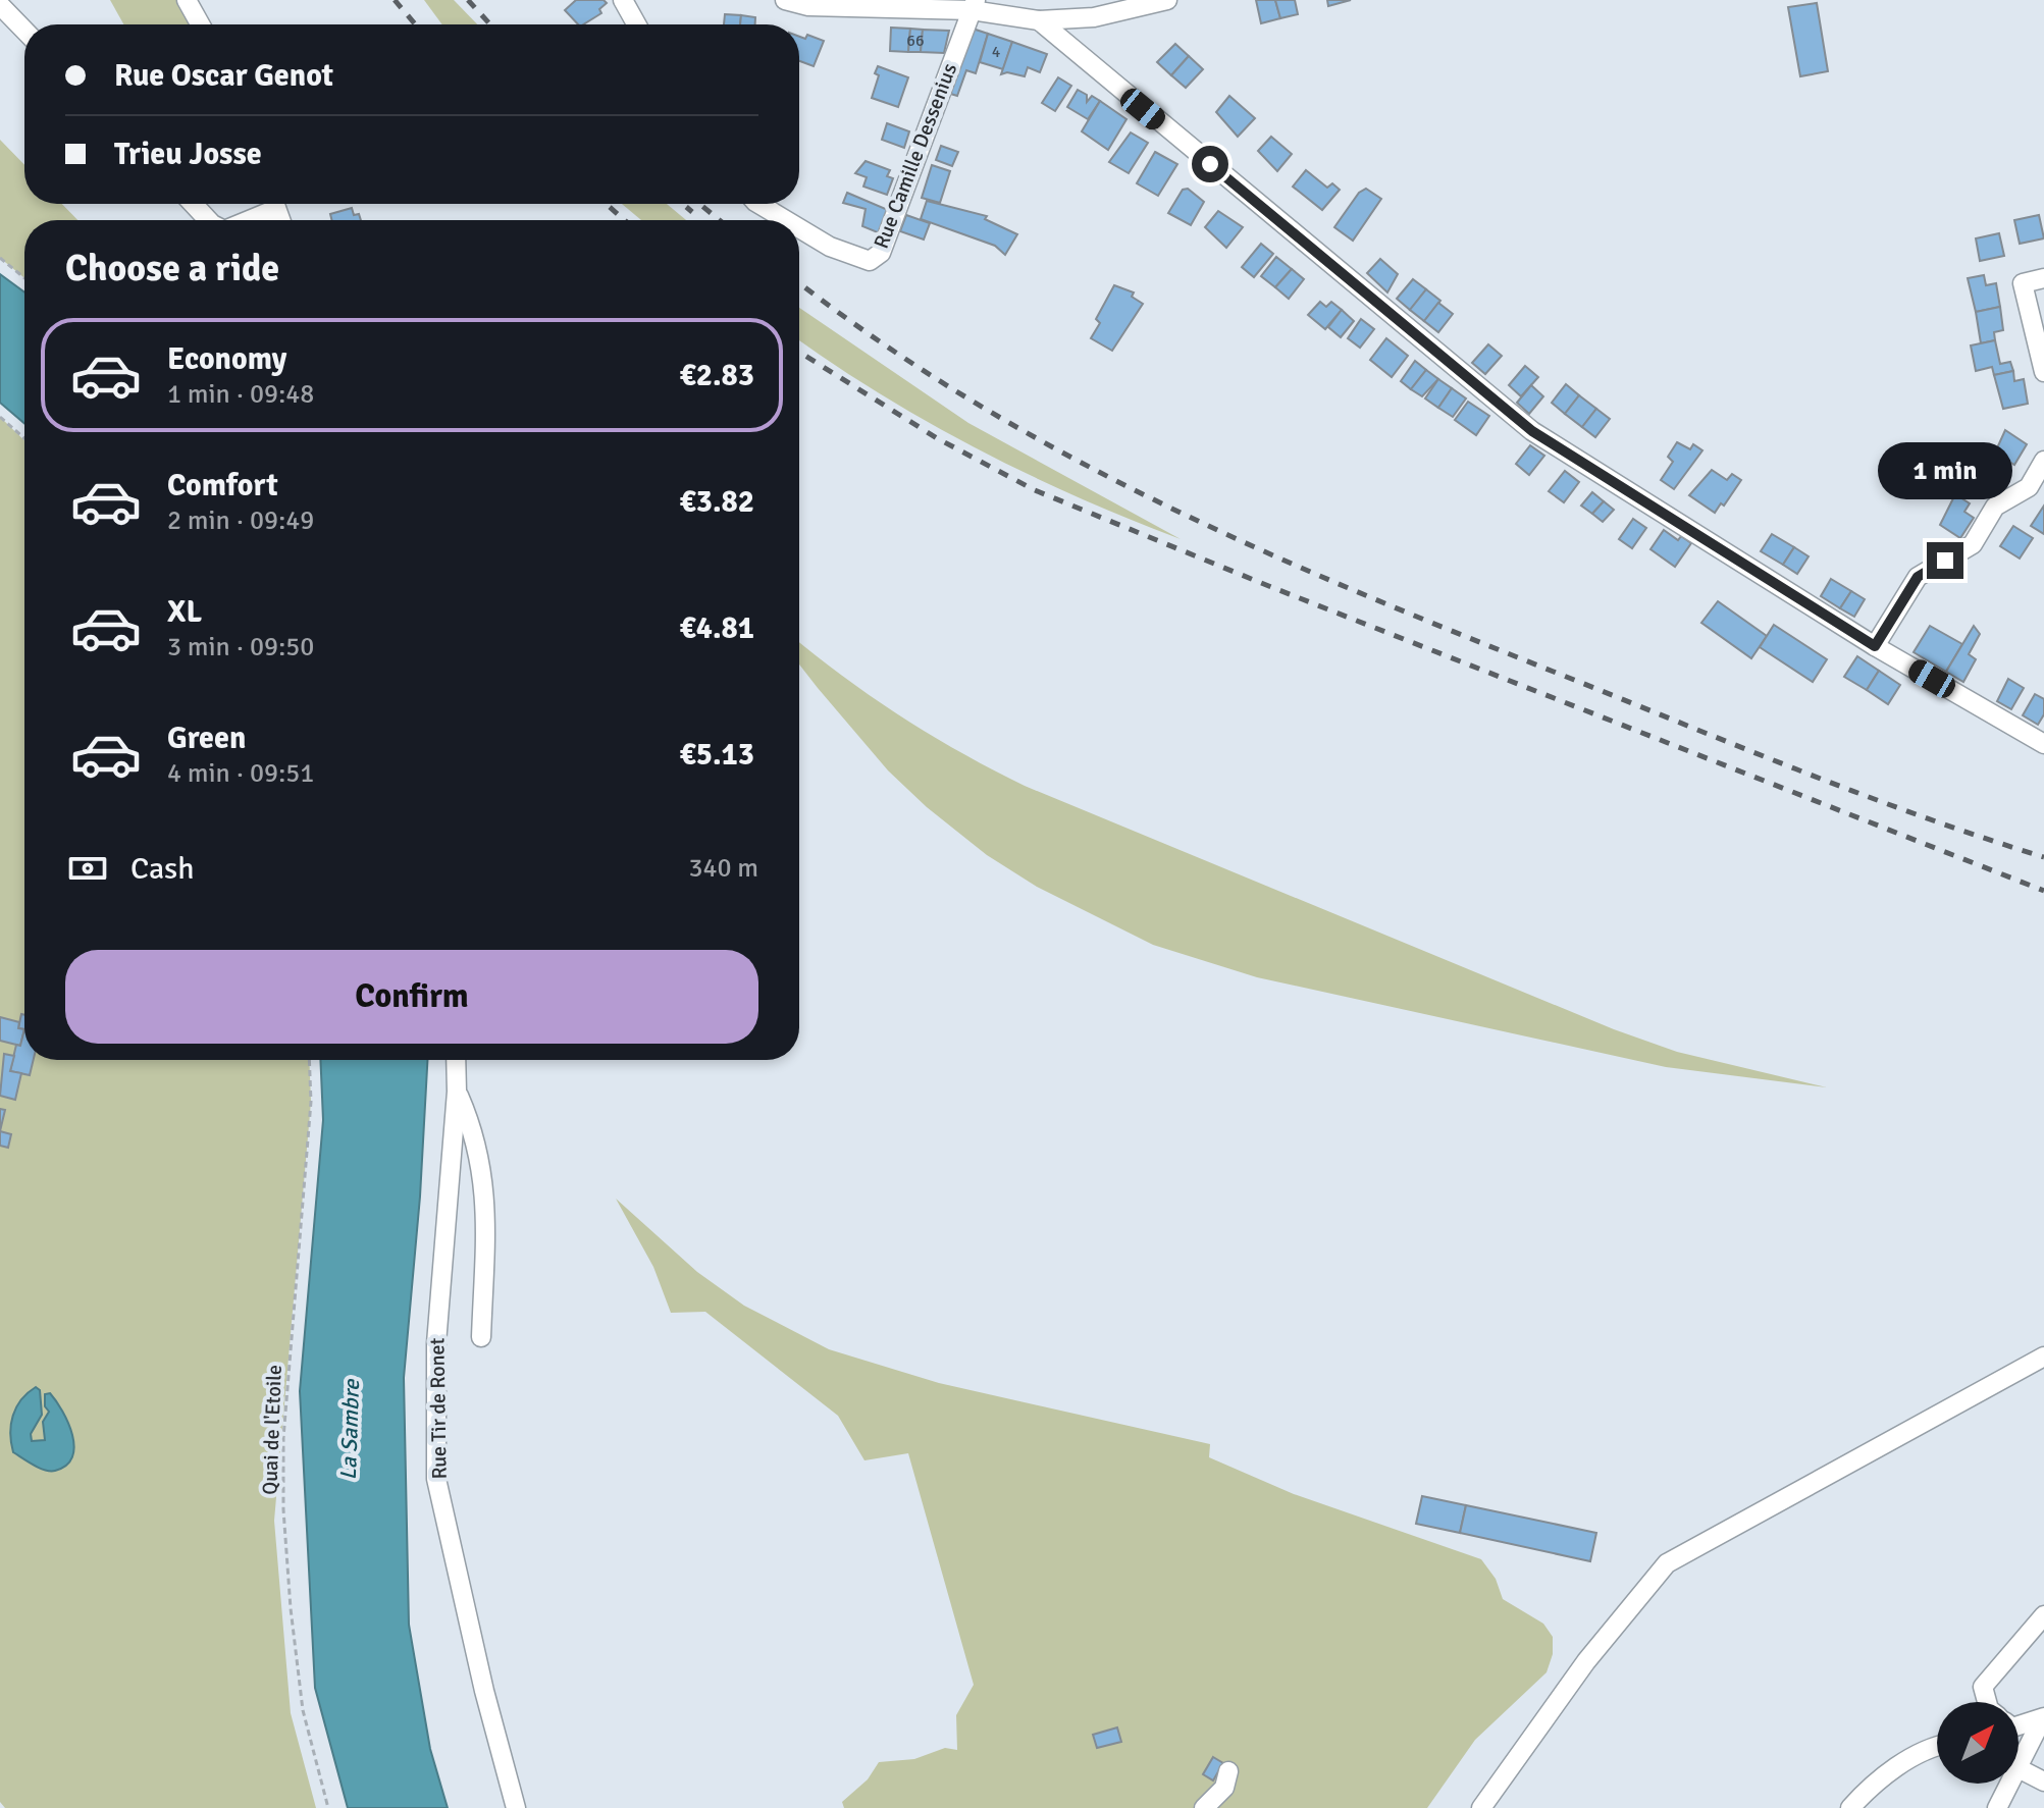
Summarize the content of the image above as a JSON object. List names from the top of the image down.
{
  "streets": {
    "street": ["Rue Camille Dessenius", "Rue Tir de Ronet"],
    "path": ["Quai de l'Etoile"]
  },
  "water": ["La Sambre"],
  "house_numbers": ["66", "4"],
  "north": "top right",
  "page": {
    "banner": ["Rue Oscar Genot", "Trieu Josse"],
    "heading": "Choose a ride",
    "list": [
      {
        "name": "Economy",
        "note": "1 min · 09:48",
        "value": "€2.83"
      },
      {
        "name": "Comfort",
        "note": "2 min · 09:49",
        "value": "€3.82"
      },
      {
        "name": "XL",
        "note": "3 min · 09:50",
        "value": "€4.81"
      },
      {
        "name": "Green",
        "note": "4 min · 09:51",
        "value": "€5.13"
      }
    ],
    "bubble": "1 min",
    "pay": ["Cash", "340 m"],
    "buttons": "Confirm"
  }
}
